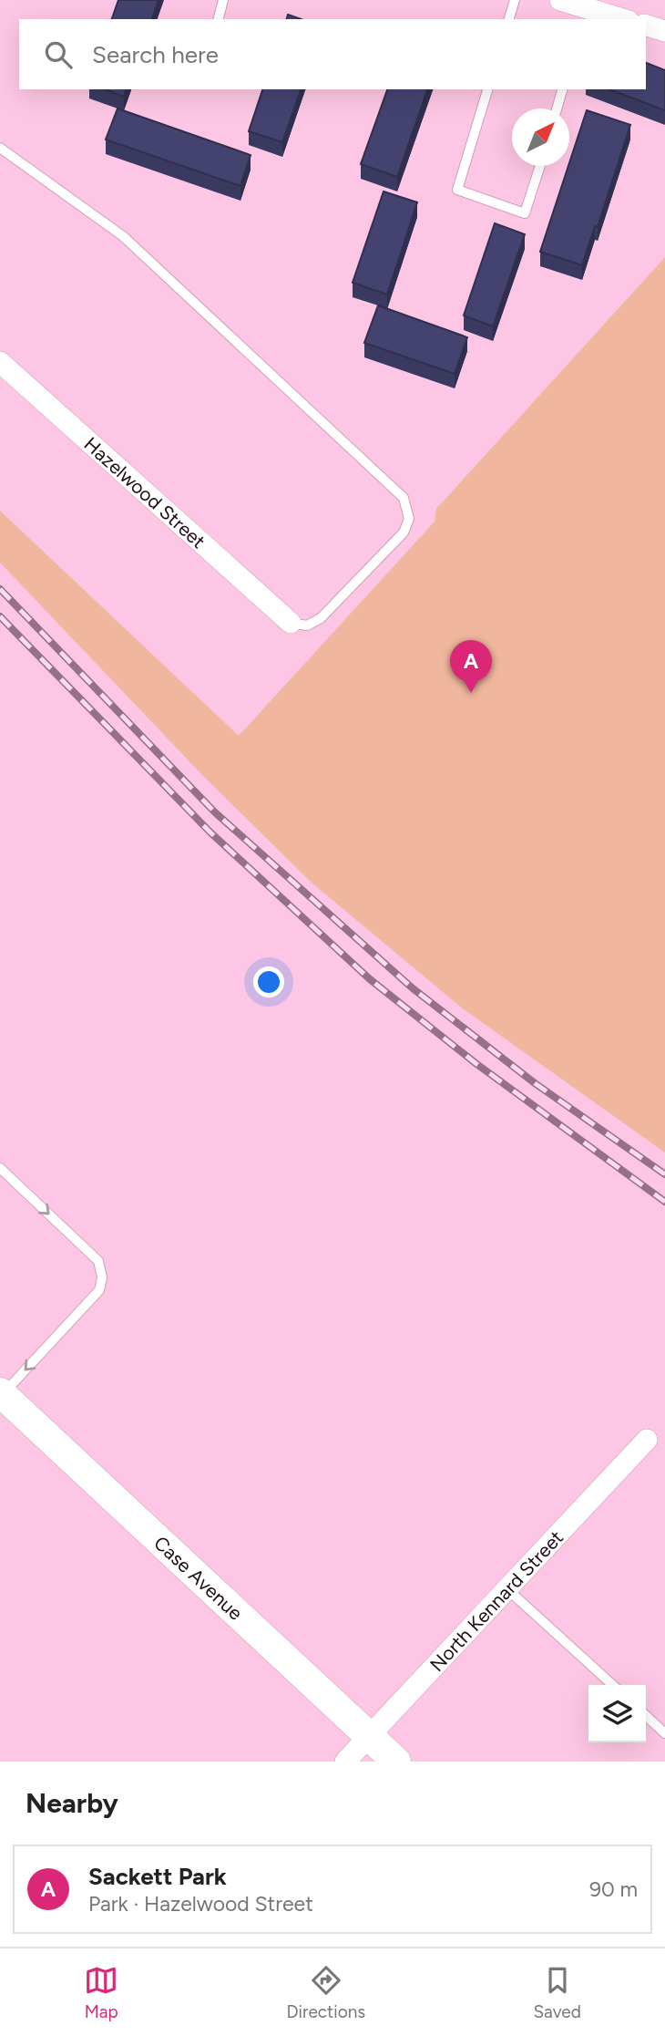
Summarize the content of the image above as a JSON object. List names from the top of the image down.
{
  "streets": {
    "street": ["Hazelwood Street", "Case Avenue", "North Kennard Street"]
  },
  "crossings": [
    ["Case Avenue", "North Kennard Street"]
  ],
  "north": "top right",
  "page": {
    "search": "Search here",
    "pins": "A",
    "heading": "Nearby",
    "list": [
      {
        "mark": "A",
        "name": "Sackett Park",
        "note": "Park · Hazelwood Street",
        "value": "90 m"
      }
    ],
    "nav": ["Map", "Directions", "Saved"]
  }
}
